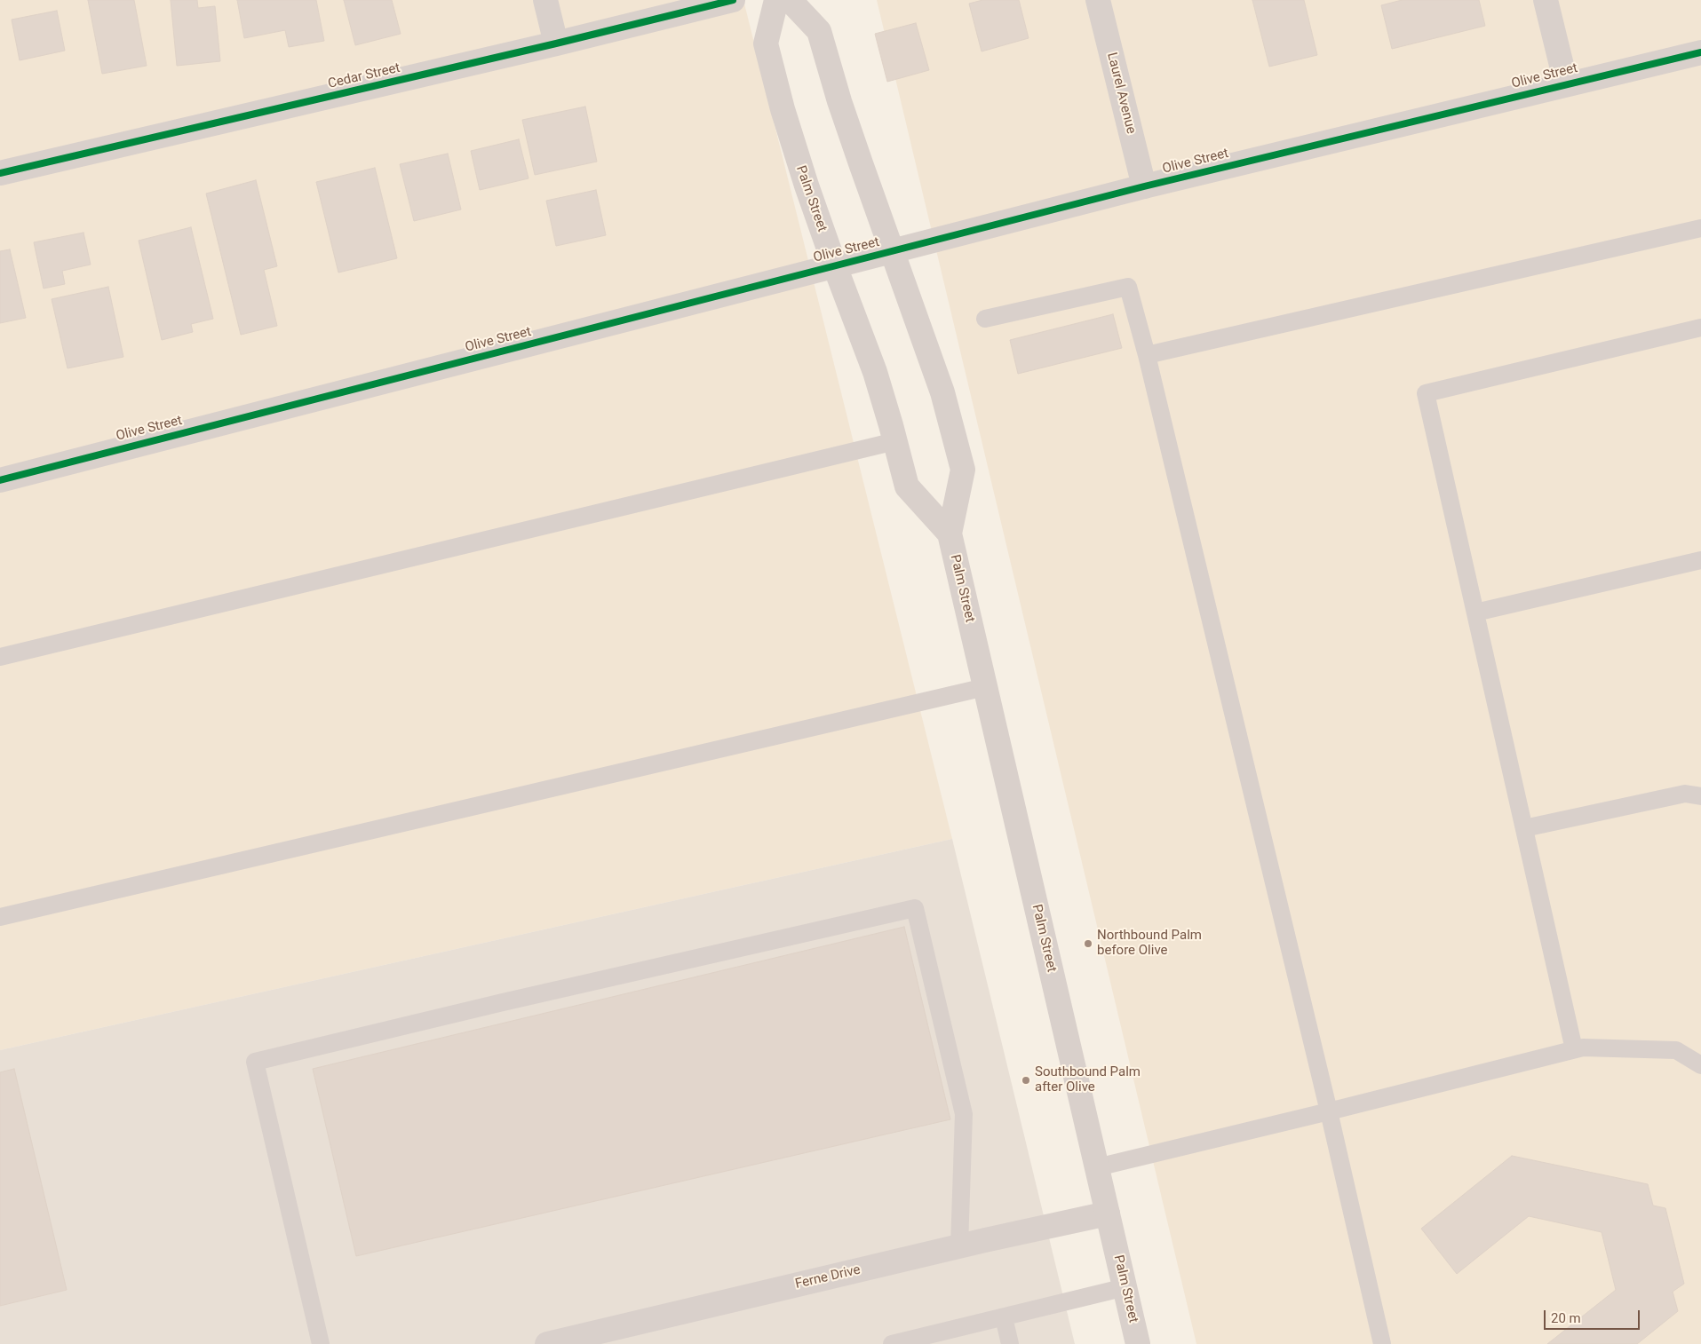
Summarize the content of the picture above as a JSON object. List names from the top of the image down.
{
  "streets": {
    "street": [
      "Cedar Street",
      "Olive Street",
      "Laurel Avenue",
      "Palm Street",
      "Ferne Drive"
    ]
  },
  "crossings": [
    ["Olive Street", "Laurel Avenue"],
    ["Olive Street", "Palm Street"],
    ["Palm Street", "Ferne Drive"]
  ],
  "places": ["Northbound Palm before Olive", "Southbound Palm after Olive"],
  "scale_bar": "20 m"
}
